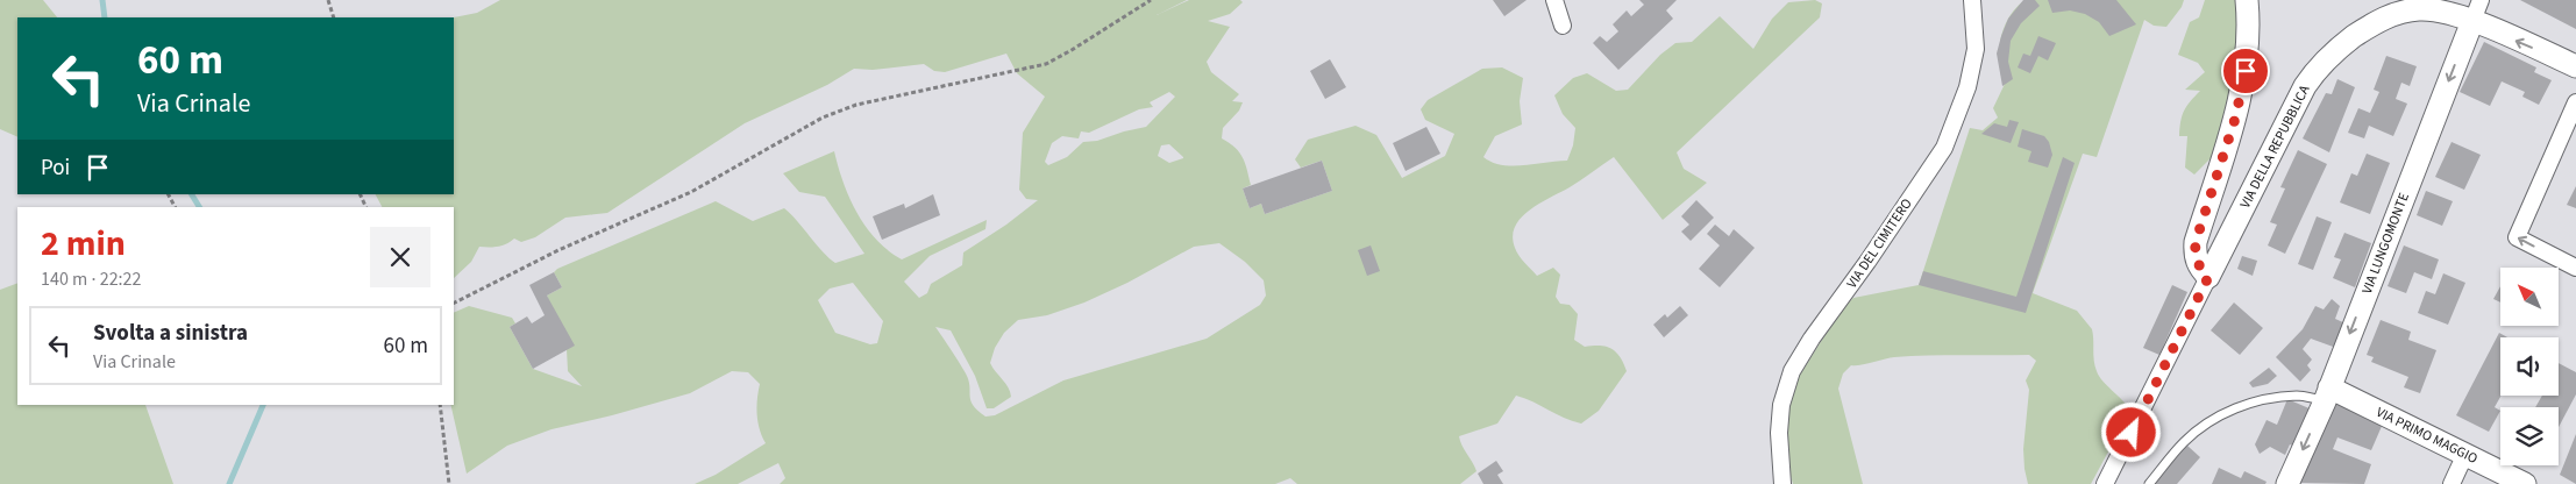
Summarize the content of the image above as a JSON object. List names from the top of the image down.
{
  "streets": {
    "street": [
      "VIA DELLA REPUBBLICA",
      "VIA DEL CIMITERO",
      "VIA LUNGOMONTE",
      "VIA PRIMO MAGGIO"
    ]
  },
  "crossings": [
    ["VIA DELLA REPUBBLICA", "VIA LUNGOMONTE"],
    ["VIA LUNGOMONTE", "VIA PRIMO MAGGIO"]
  ],
  "north": "top left",
  "page": {
    "turn": ["60 m", "Via Crinale"],
    "then": "Poi",
    "heading": ["2 min", "140 m · 22:22"],
    "list": [
      {
        "name": "Svolta a sinistra",
        "note": "Via Crinale",
        "value": "60 m"
      }
    ]
  }
}
